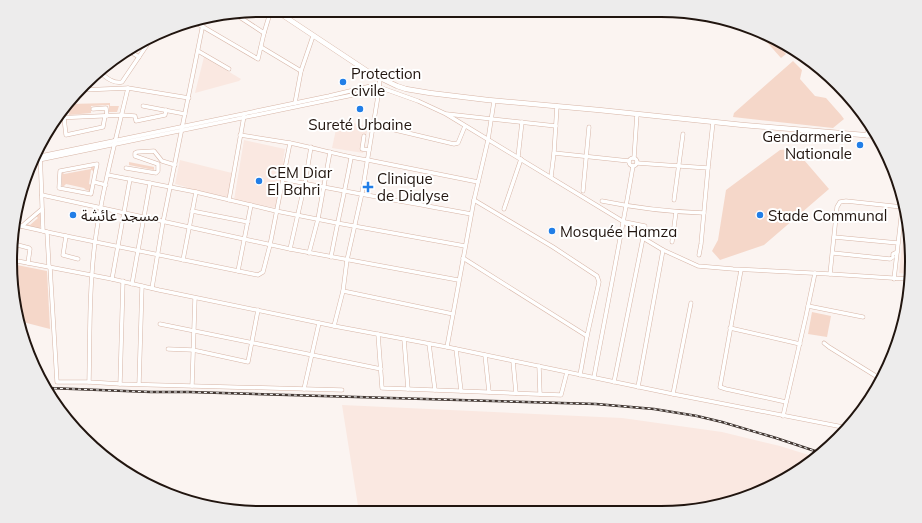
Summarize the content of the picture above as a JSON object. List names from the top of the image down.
{
  "places": {
    "other": [
      "Protection civile",
      "Sureté Urbaine",
      "Gendarmerie Nationale",
      "CEM Diar El Bahri",
      "مسجد عائشة",
      "Stade Communal",
      "Mosquée Hamza"
    ],
    "health": ["Clinique de Dialyse"]
  }
}
